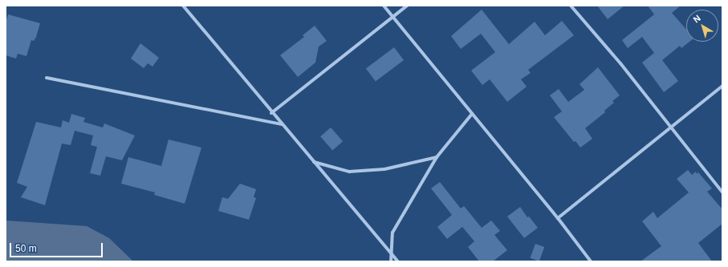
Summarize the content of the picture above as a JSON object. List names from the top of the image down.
{
  "scale_bar": "50 m",
  "north": "top left"
}
